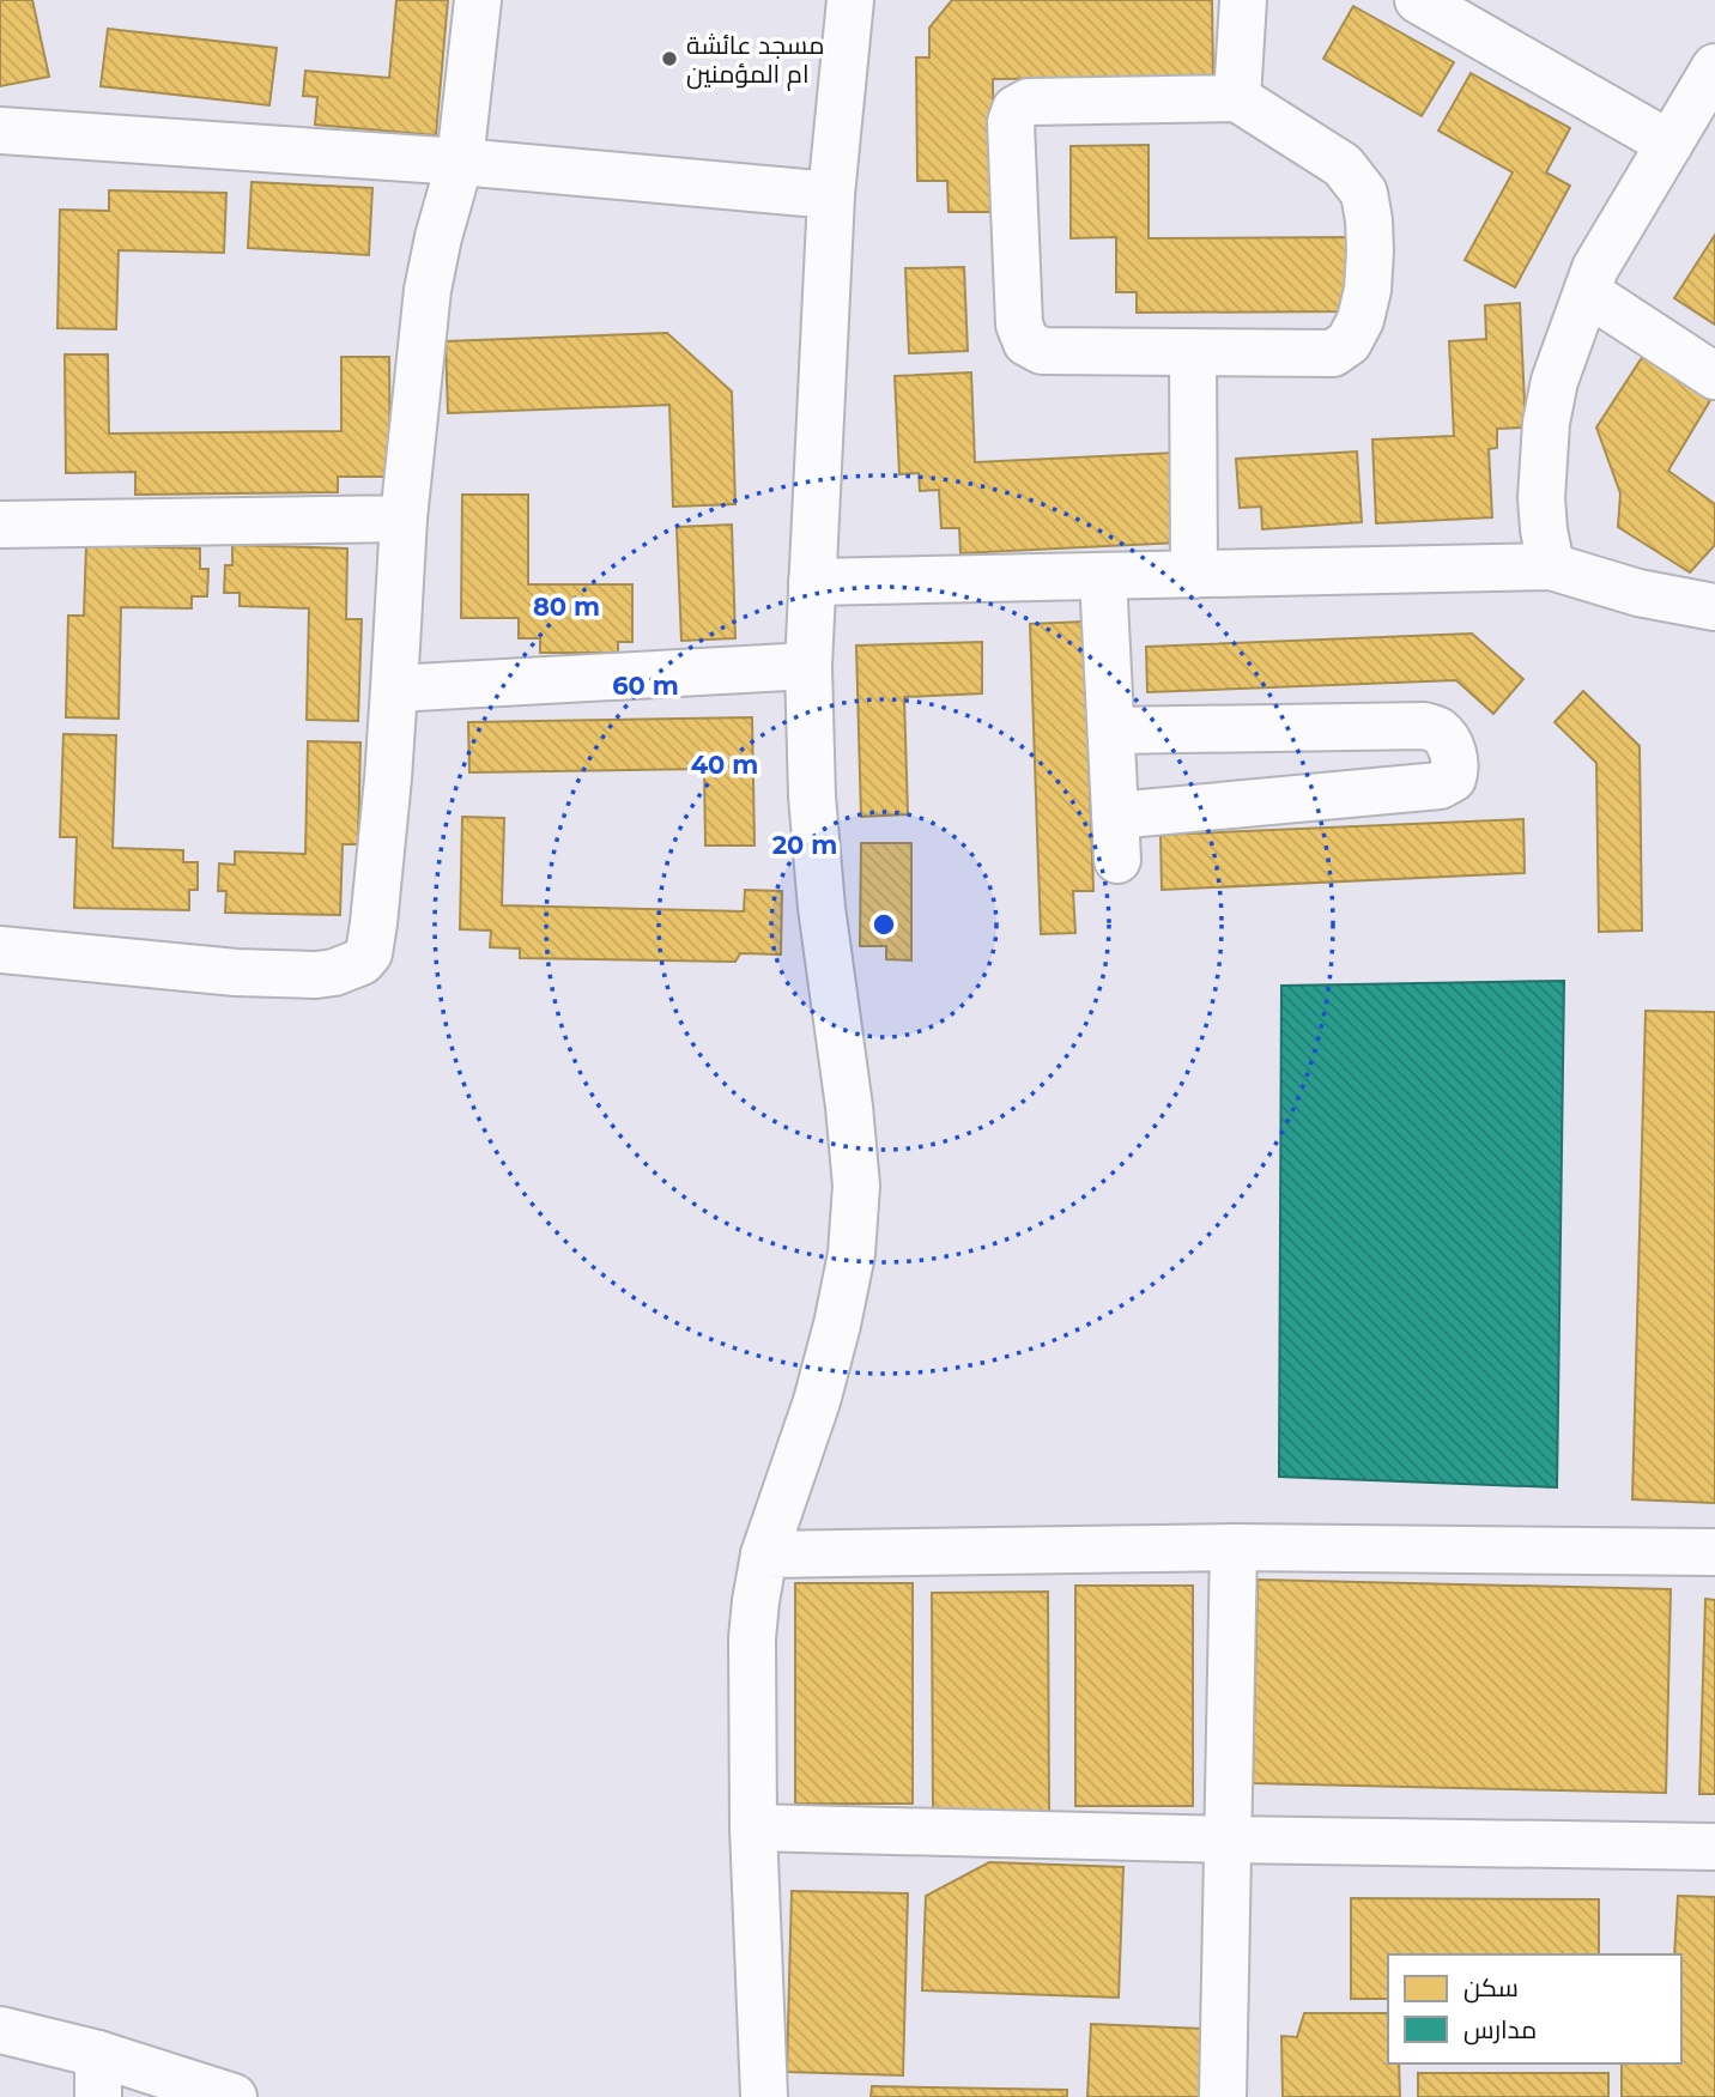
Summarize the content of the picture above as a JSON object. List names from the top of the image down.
{
  "places": ["مسجد عائشة ام المؤمنين"],
  "legend": ["سكن", "مدارس"],
  "rings": [
    "80 m",
    "60 m",
    "40 m",
    "20 m"
  ]
}
